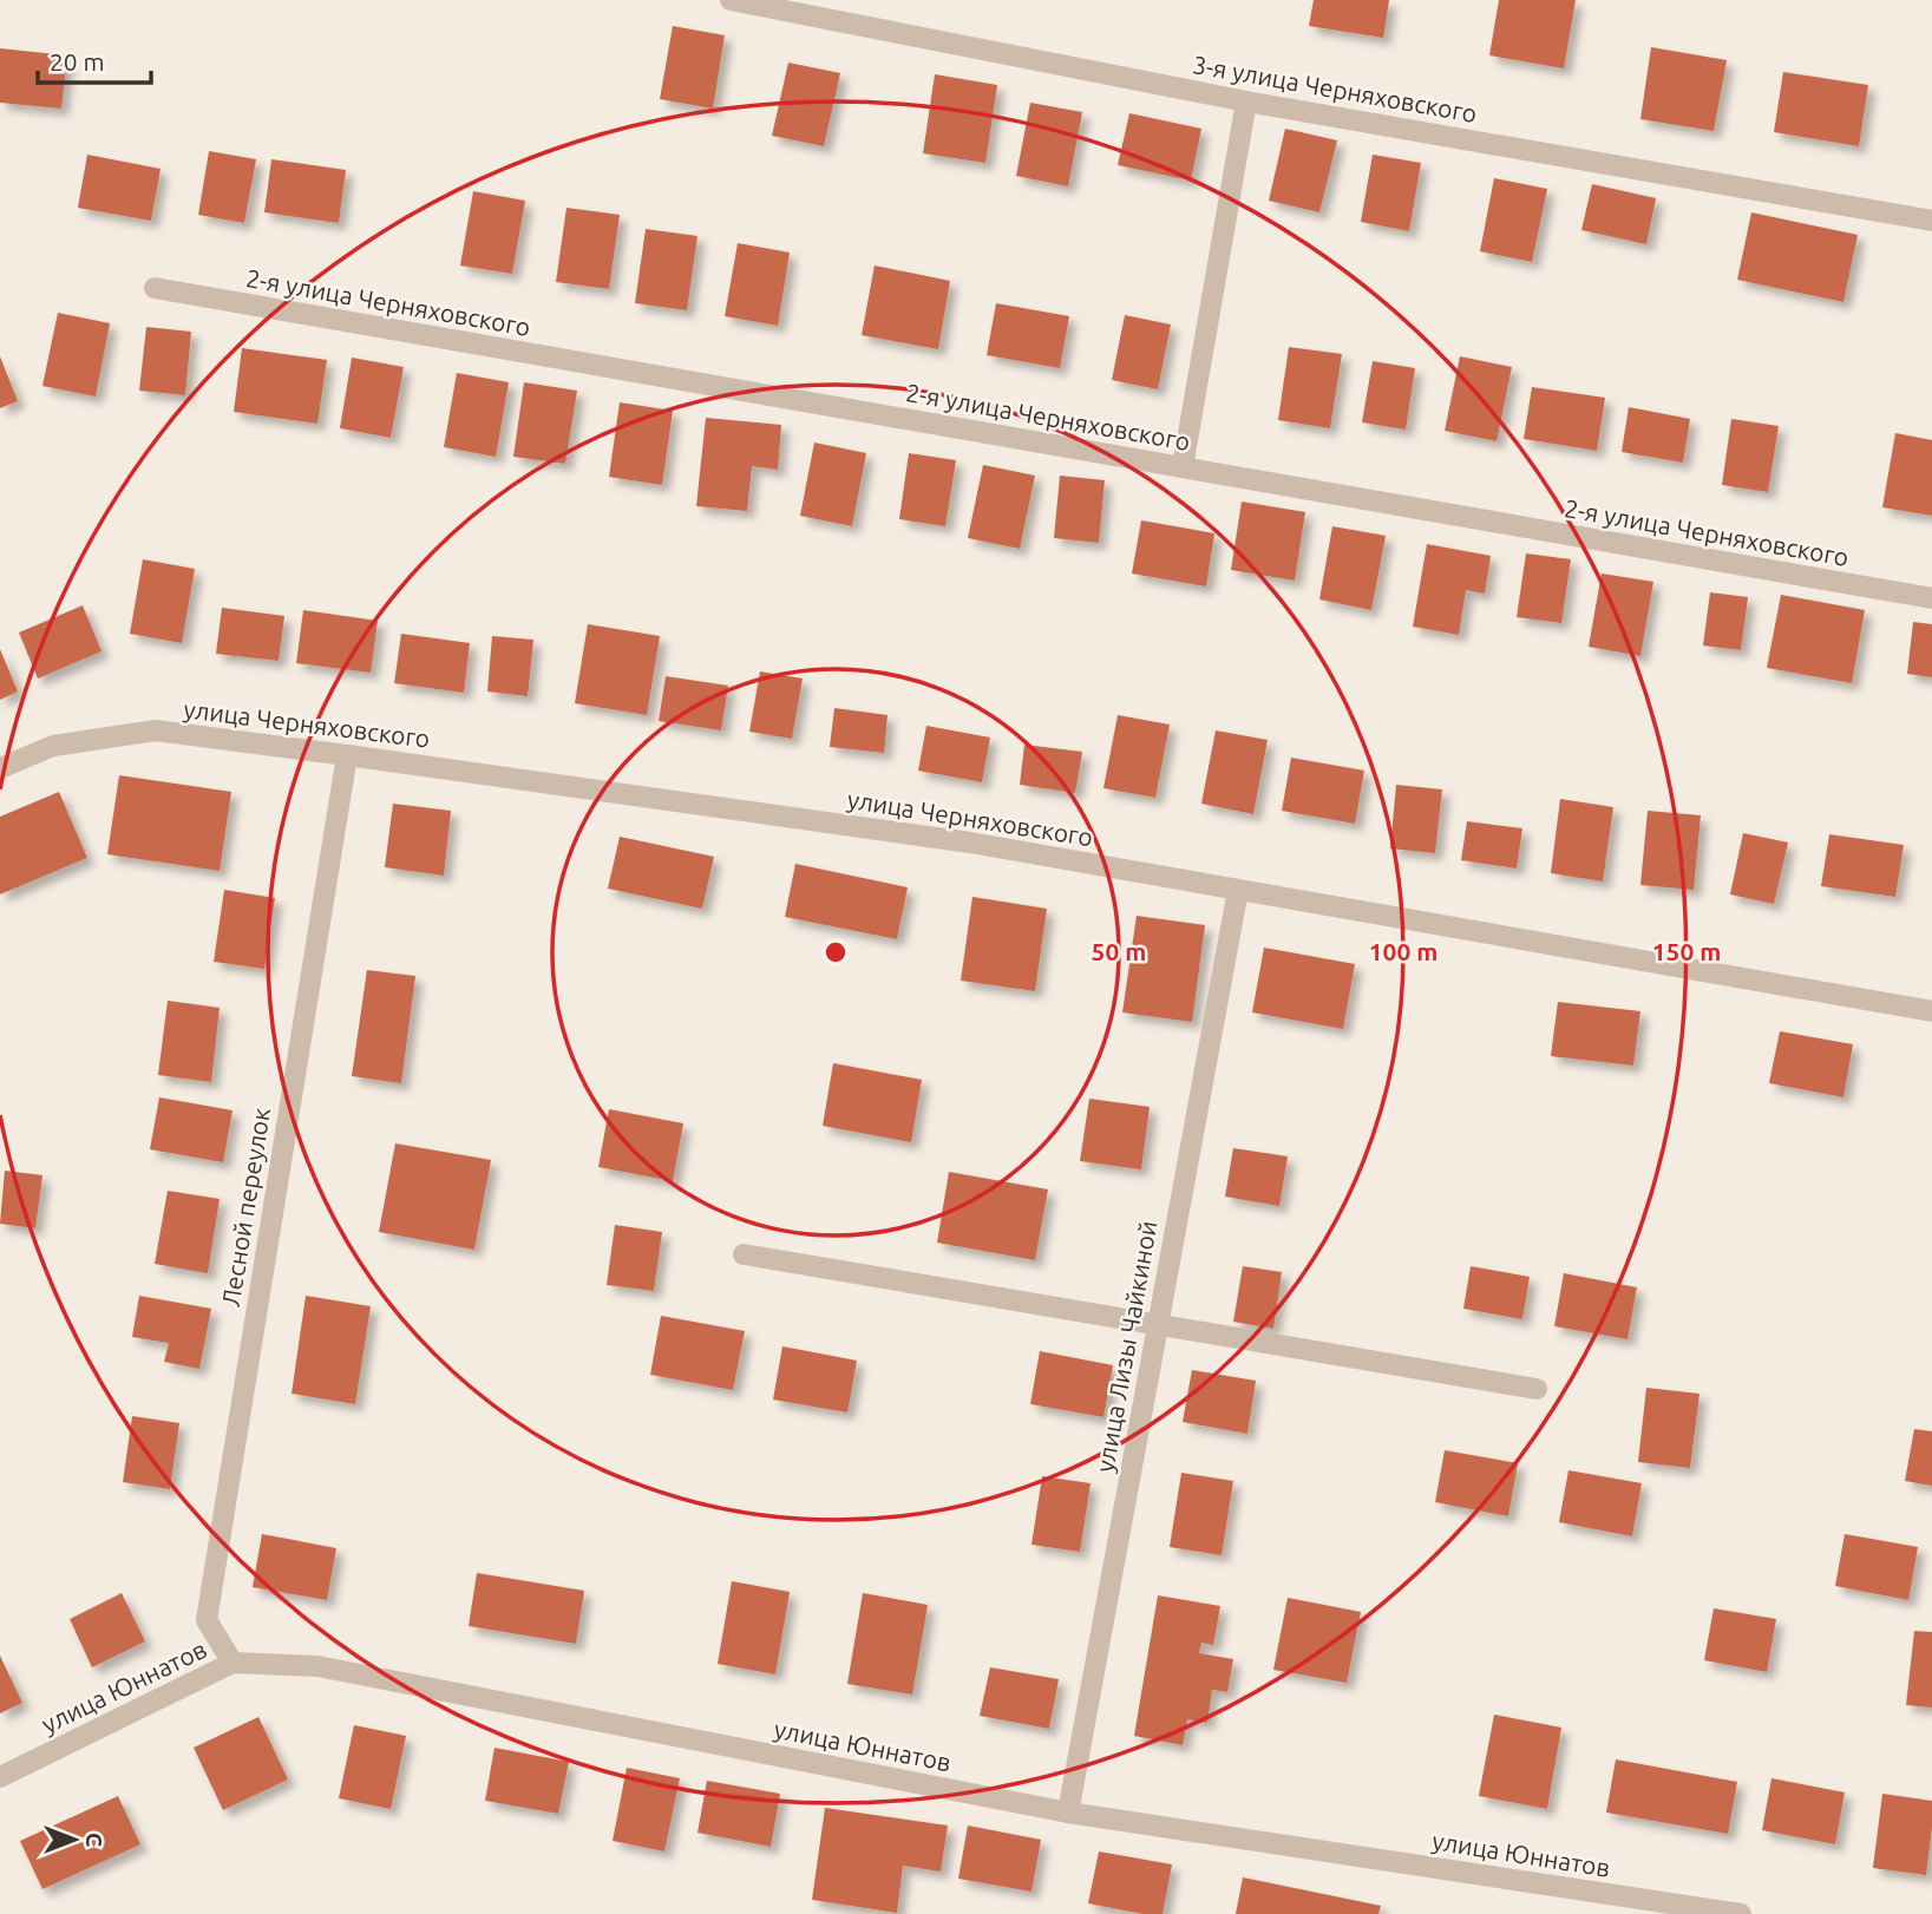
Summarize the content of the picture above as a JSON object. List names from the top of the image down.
{
  "streets": {
    "street": [
      "3-я улица Черняховского",
      "2-я улица Черняховского",
      "улица Черняховского",
      "Лесной переулок",
      "улица Лизы Чайкиной",
      "улица Юннатов"
    ]
  },
  "crossings": [
    ["улица Черняховского", "Лесной переулок"],
    ["улица Черняховского", "улица Лизы Чайкиной"],
    ["Лесной переулок", "улица Юннатов"],
    ["улица Лизы Чайкиной", "улица Юннатов"]
  ],
  "scale_bar": "20 m",
  "north": "right",
  "rings": ["50 m", "100 m", "150 m"]
}
